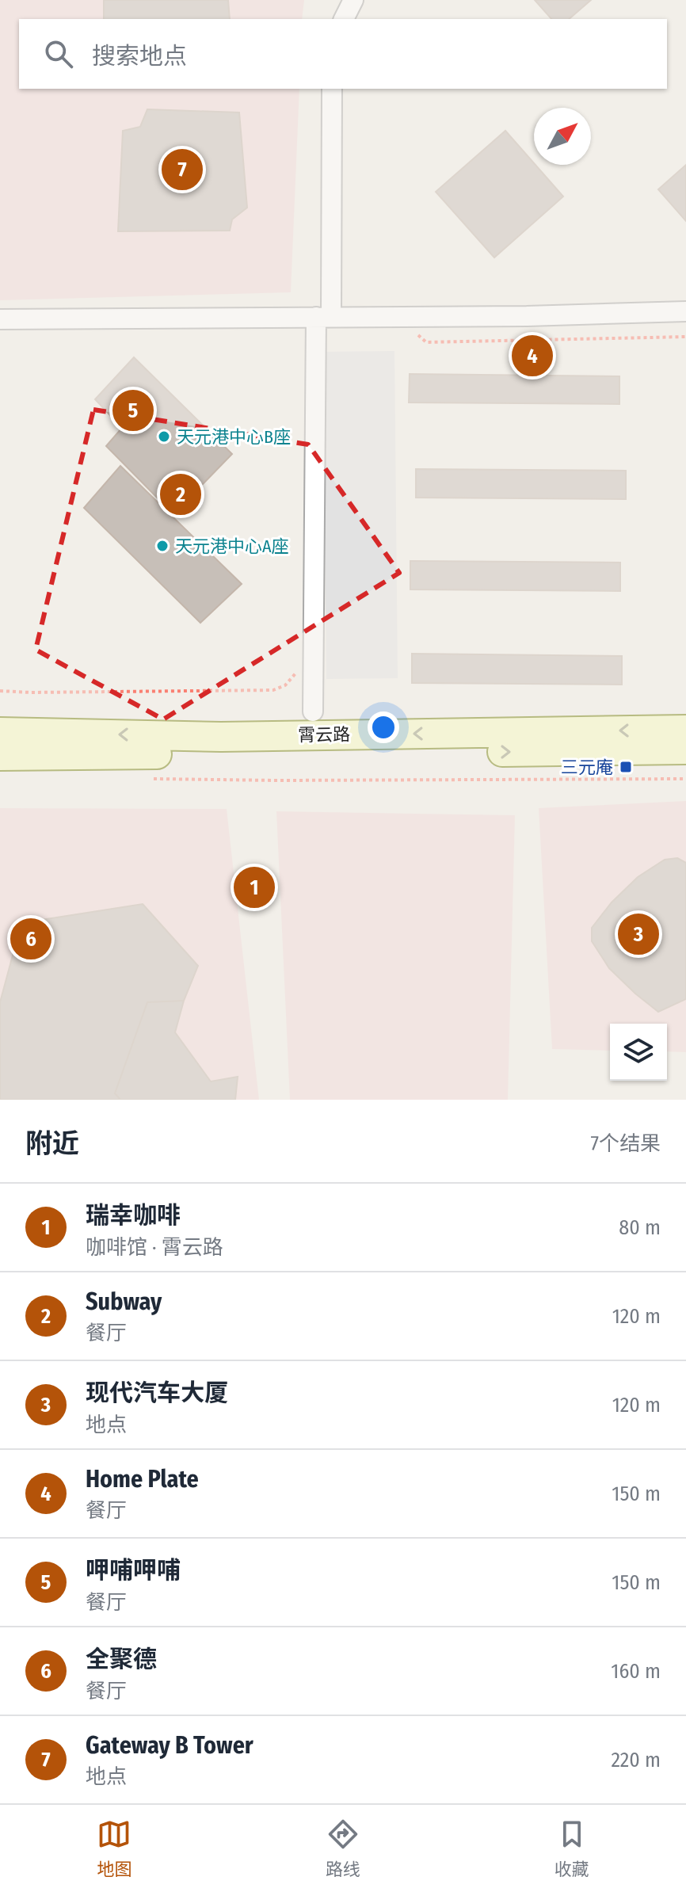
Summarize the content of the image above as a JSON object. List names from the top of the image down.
{
  "streets": {
    "main road": ["霄云路"]
  },
  "places": {
    "other": ["天元港中心B座", "天元港中心A座"],
    "transit": ["三元庵"]
  },
  "north": "top right",
  "page": {
    "search": "搜索地点",
    "pins": [
      "7",
      "4",
      "5",
      "2",
      "1",
      "3",
      "6"
    ],
    "heading": ["附近", "7个结果"],
    "list": [
      {
        "mark": "1",
        "name": "瑞幸咖啡",
        "note": "咖啡馆 · 霄云路",
        "value": "80 m"
      },
      {
        "mark": "2",
        "name": "Subway",
        "note": "餐厅",
        "value": "120 m"
      },
      {
        "mark": "3",
        "name": "现代汽车大厦",
        "note": "地点",
        "value": "120 m"
      },
      {
        "mark": "4",
        "name": "Home Plate",
        "note": "餐厅",
        "value": "150 m"
      },
      {
        "mark": "5",
        "name": "呷哺呷哺",
        "note": "餐厅",
        "value": "150 m"
      },
      {
        "mark": "6",
        "name": "全聚德",
        "note": "餐厅",
        "value": "160 m"
      },
      {
        "mark": "7",
        "name": "Gateway B Tower",
        "note": "地点",
        "value": "220 m"
      }
    ],
    "nav": ["地图", "路线", "收藏"]
  }
}
